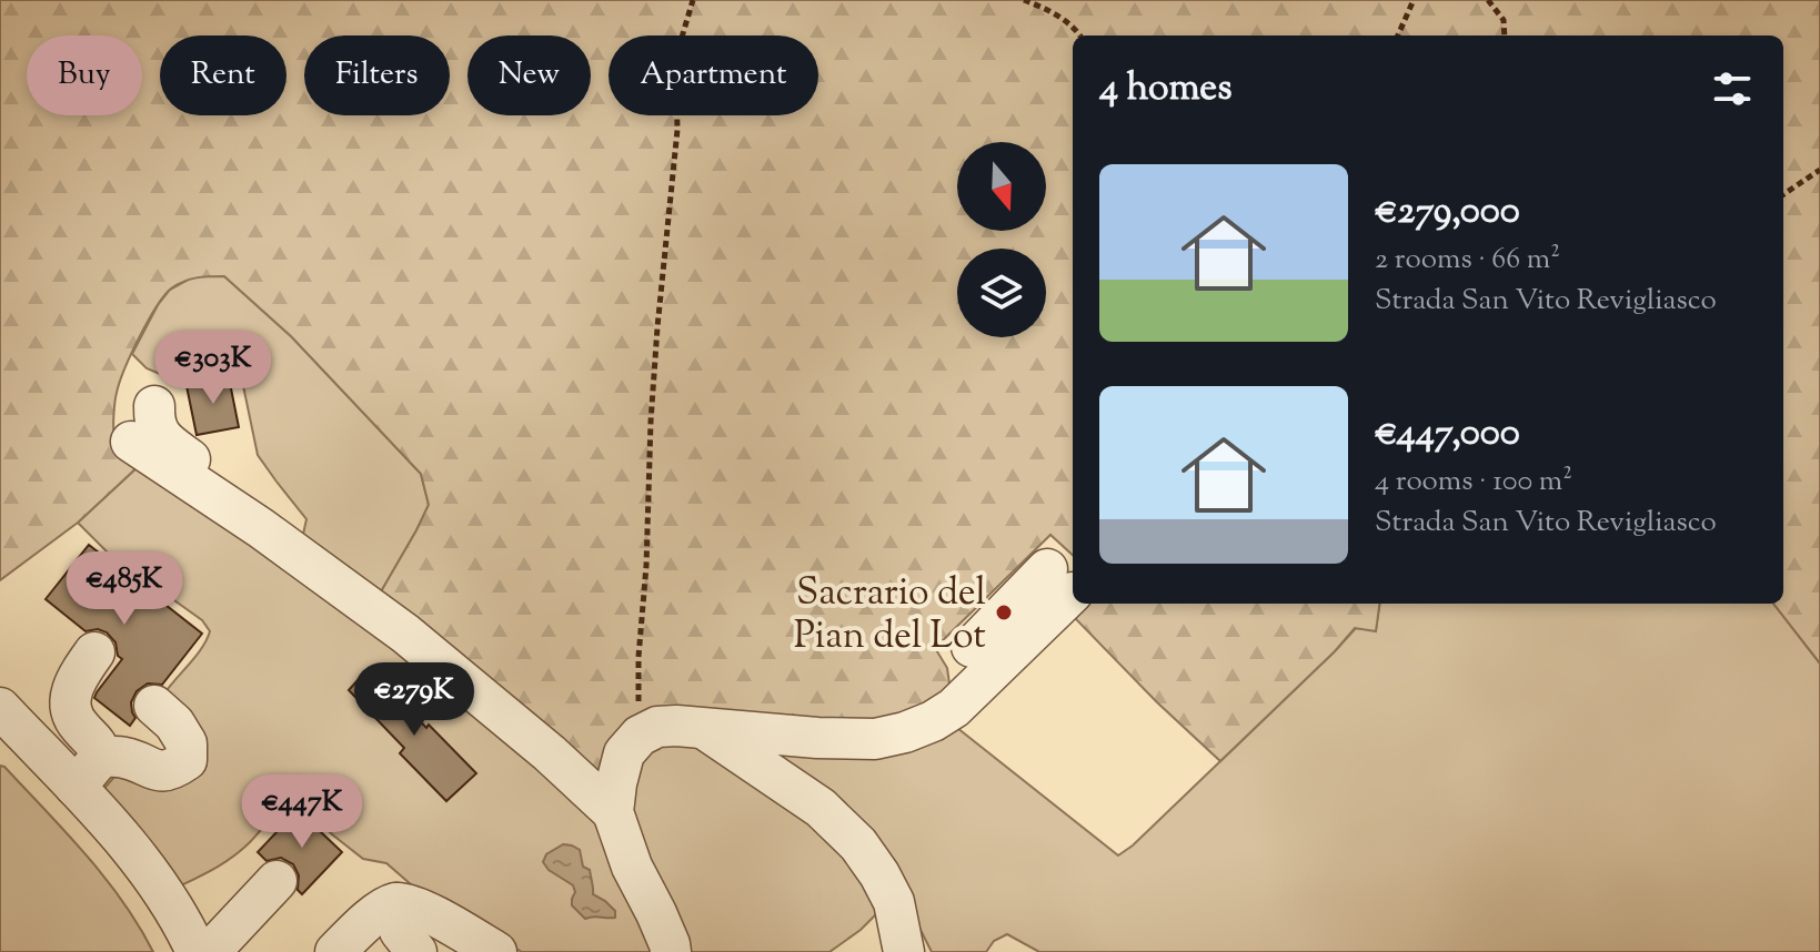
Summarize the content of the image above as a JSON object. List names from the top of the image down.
{
  "places": ["Sacrario del Pian del Lot"],
  "north": "bottom",
  "page": {
    "chip": [
      "Buy",
      "Rent",
      "Filters",
      "New",
      "Apartment"
    ],
    "heading": "4 homes",
    "list": [
      {
        "name": "€279,000",
        "note": "2 rooms · 66 m² · Strada San Vito Revigliasco"
      },
      {
        "name": "€447,000",
        "note": "4 rooms · 100 m² · Strada San Vito Revigliasco"
      }
    ],
    "price": [
      "€303K",
      "€485K",
      "€279K",
      "€447K"
    ]
  }
}
